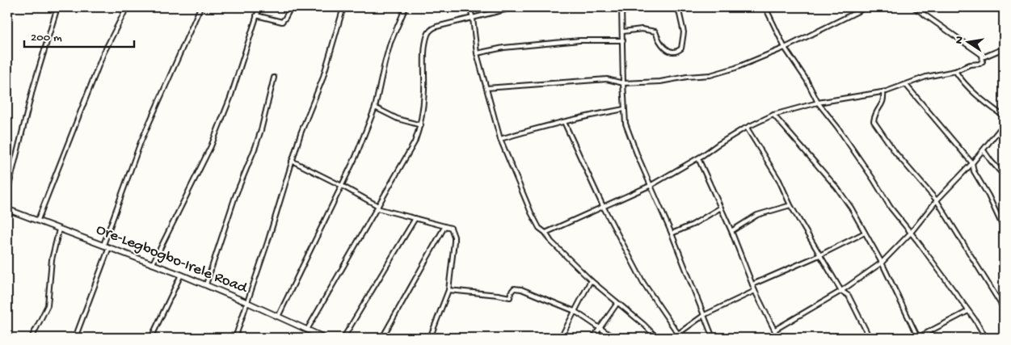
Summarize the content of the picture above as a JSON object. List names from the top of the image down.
{
  "streets": {
    "main road": ["Ore-Legbogbo-Irele Road"]
  },
  "scale_bar": "200 m",
  "north": "left"
}
